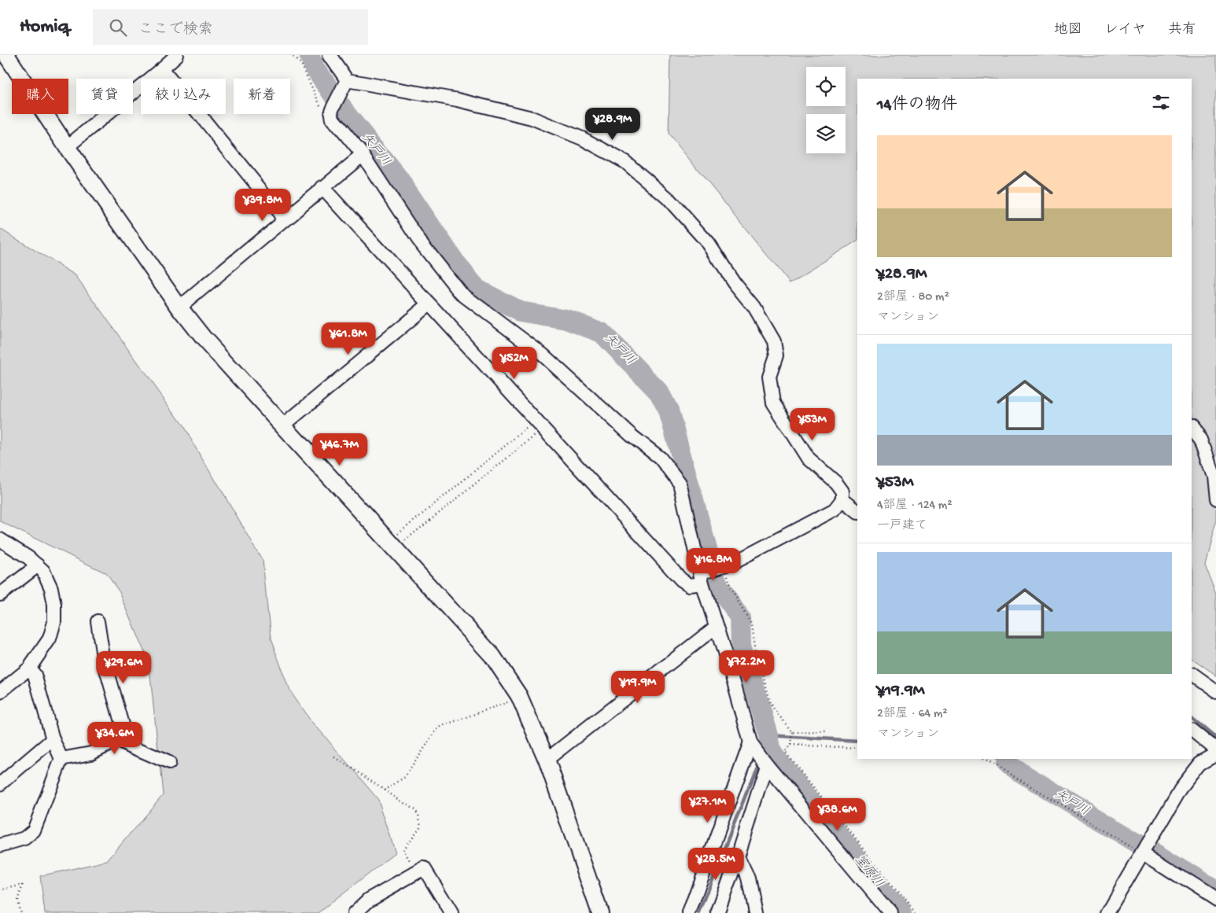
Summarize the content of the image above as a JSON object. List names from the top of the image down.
{
  "water": ["矢戸川", "室原川"],
  "page": {
    "header": "Homiq",
    "search": "ここで検索",
    "nav": ["地図", "レイヤ", "共有"],
    "chip": [
      "購入",
      "賃貸",
      "絞り込み",
      "新着"
    ],
    "heading": "14件の物件",
    "price": [
      "¥28.9M",
      "¥39.8M",
      "¥61.8M",
      "¥52M",
      "¥53M",
      "¥46.7M",
      "¥16.8M",
      "¥72.2M",
      "¥29.6M",
      "¥19.9M",
      "¥34.6M",
      "¥27.1M",
      "¥38.6M",
      "¥28.5M"
    ],
    "list": [
      {
        "name": "¥28.9M",
        "note": "2部屋 · 80 m² · マンション"
      },
      {
        "name": "¥53M",
        "note": "4部屋 · 124 m² · 一戸建て"
      },
      {
        "name": "¥19.9M",
        "note": "2部屋 · 64 m² · マンション"
      }
    ]
  }
}
